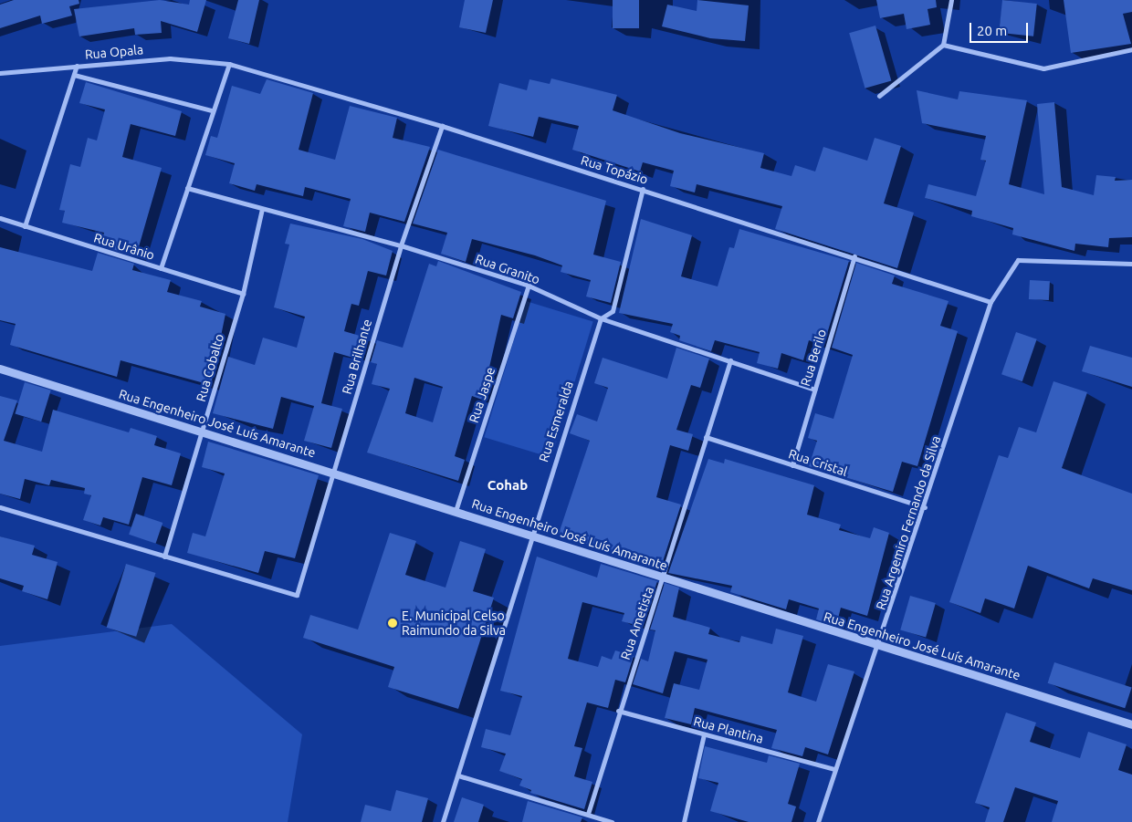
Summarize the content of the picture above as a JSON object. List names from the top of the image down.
{
  "streets": {
    "street": [
      "Rua Opala",
      "Rua Topázio",
      "Rua Urânio",
      "Rua Granito",
      "Rua Brilhante",
      "Rua Berilo",
      "Rua Cobalto",
      "Rua Jaspe",
      "Rua Esmeralda",
      "Rua Engenheiro José Luís Amarante",
      "Rua Cristal",
      "Rua Argemiro Fernando da Silva",
      "Rua Ametista",
      "Rua Plantina"
    ]
  },
  "crossings": [
    ["Rua Opala", "Rua Topázio"],
    ["Rua Topázio", "Rua Brilhante"],
    ["Rua Topázio", "Rua Berilo"],
    ["Rua Topázio", "Rua Esmeralda"],
    ["Rua Topázio", "Rua Argemiro Fernando da Silva"],
    ["Rua Urânio", "Rua Cobalto"],
    ["Rua Granito", "Rua Brilhante"],
    ["Rua Granito", "Rua Berilo"],
    ["Rua Granito", "Rua Cobalto"],
    ["Rua Granito", "Rua Jaspe"],
    ["Rua Granito", "Rua Esmeralda"],
    ["Rua Granito", "Rua Ametista"],
    ["Rua Brilhante", "Rua Cobalto"],
    ["Rua Brilhante", "Rua Engenheiro José Luís Amarante"],
    ["Rua Berilo", "Rua Cristal"],
    ["Rua Cobalto", "Rua Engenheiro José Luís Amarante"],
    ["Rua Jaspe", "Rua Engenheiro José Luís Amarante"],
    ["Rua Esmeralda", "Rua Engenheiro José Luís Amarante"],
    ["Rua Engenheiro José Luís Amarante", "Rua Argemiro Fernando da Silva"],
    ["Rua Engenheiro José Luís Amarante", "Rua Ametista"],
    ["Rua Cristal", "Rua Argemiro Fernando da Silva"],
    ["Rua Cristal", "Rua Ametista"],
    ["Rua Argemiro Fernando da Silva", "Rua Plantina"],
    ["Rua Ametista", "Rua Plantina"]
  ],
  "districts": ["Cohab"],
  "places": ["E. Municipal Celso Raimundo da Silva"],
  "scale_bar": "20 m"
}
